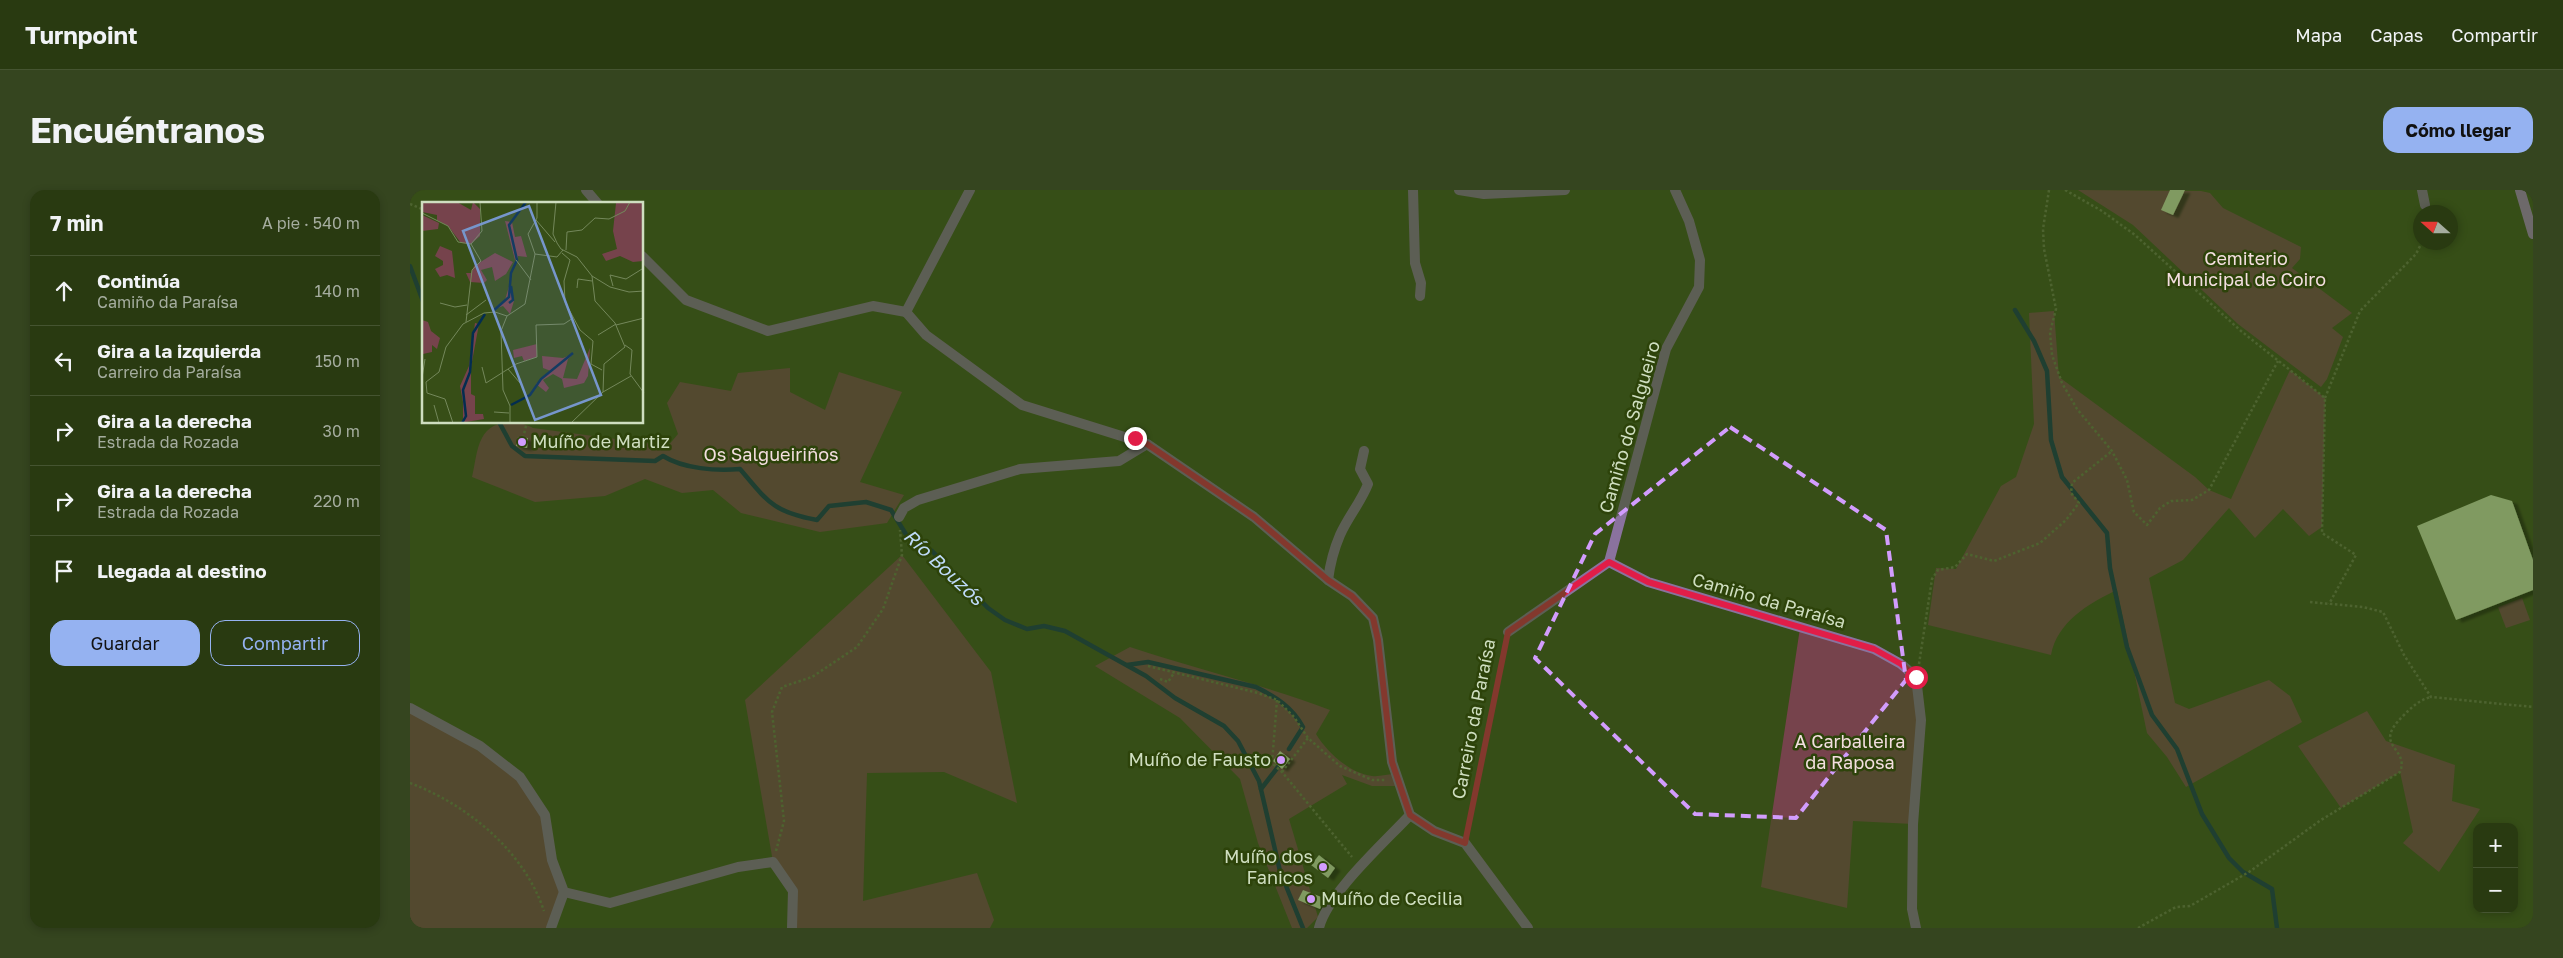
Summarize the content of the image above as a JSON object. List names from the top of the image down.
{
  "streets": {
    "street": ["Camiño do Salgueiro", "Camiño da Paraísa", "Carreiro da Paraísa"]
  },
  "crossings": [
    ["Camiño do Salgueiro", "Camiño da Paraísa"],
    ["Camiño do Salgueiro", "Carreiro da Paraísa"],
    ["Camiño da Paraísa", "Carreiro da Paraísa"]
  ],
  "water": ["Río Bouzós"],
  "parks": ["Cemiterio Municipal de Coiro", "Os Salgueiriños", "A Carballeira da Raposa"],
  "places": [
    "Muíño de Martiz",
    "Muíño de Fausto",
    "Muíño dos Fanicos",
    "Muíño de Cecilia"
  ],
  "north": "left",
  "page": {
    "header": "Turnpoint",
    "nav": ["Mapa", "Capas", "Compartir"],
    "buttons": [
      "Cómo llegar",
      ["Guardar", "Compartir"]
    ],
    "title": "Encuéntranos",
    "heading": ["7 min", "A pie · 540 m"],
    "list": [
      ["Continúa", "Camiño da Paraísa", "140 m"],
      ["Gira a la izquierda", "Carreiro da Paraísa", "150 m"],
      ["Gira a la derecha", "Estrada da Rozada", "30 m"],
      ["Gira a la derecha", "Estrada da Rozada", "220 m"],
      "Llegada al destino"
    ],
    "map_buttons": ["+", "−"]
  }
}
